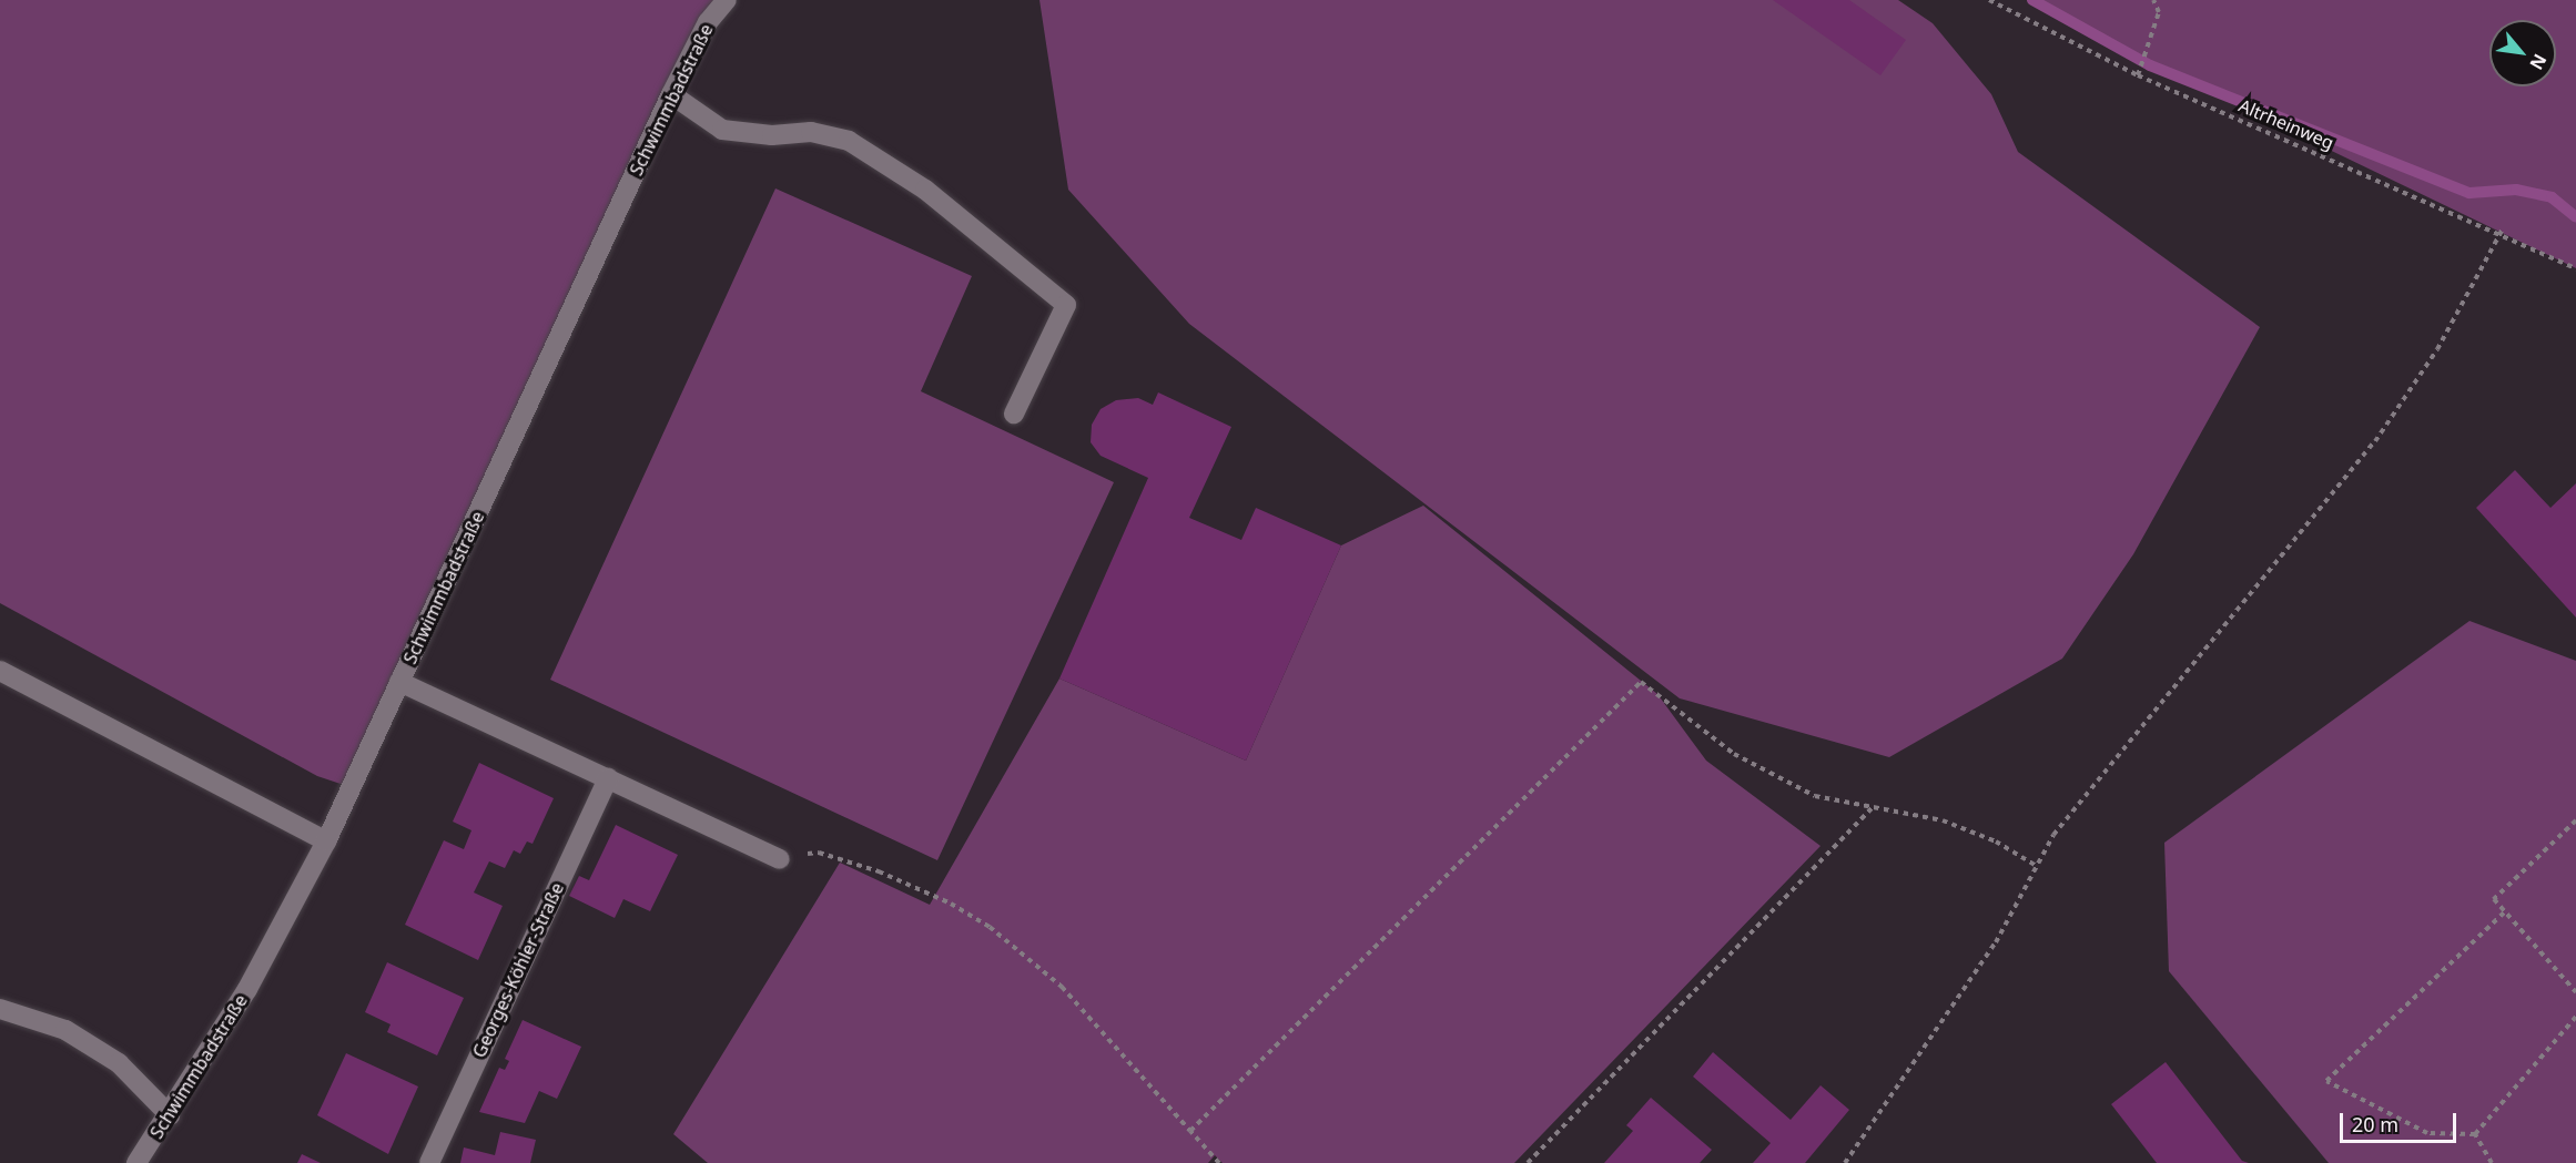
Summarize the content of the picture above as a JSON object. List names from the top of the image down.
{
  "streets": {
    "street": ["Schwimmbadstraße", "Georges-Köhler-Straße"],
    "path": ["Altrheinweg"]
  },
  "scale_bar": "20 m",
  "north": "bottom right"
}
